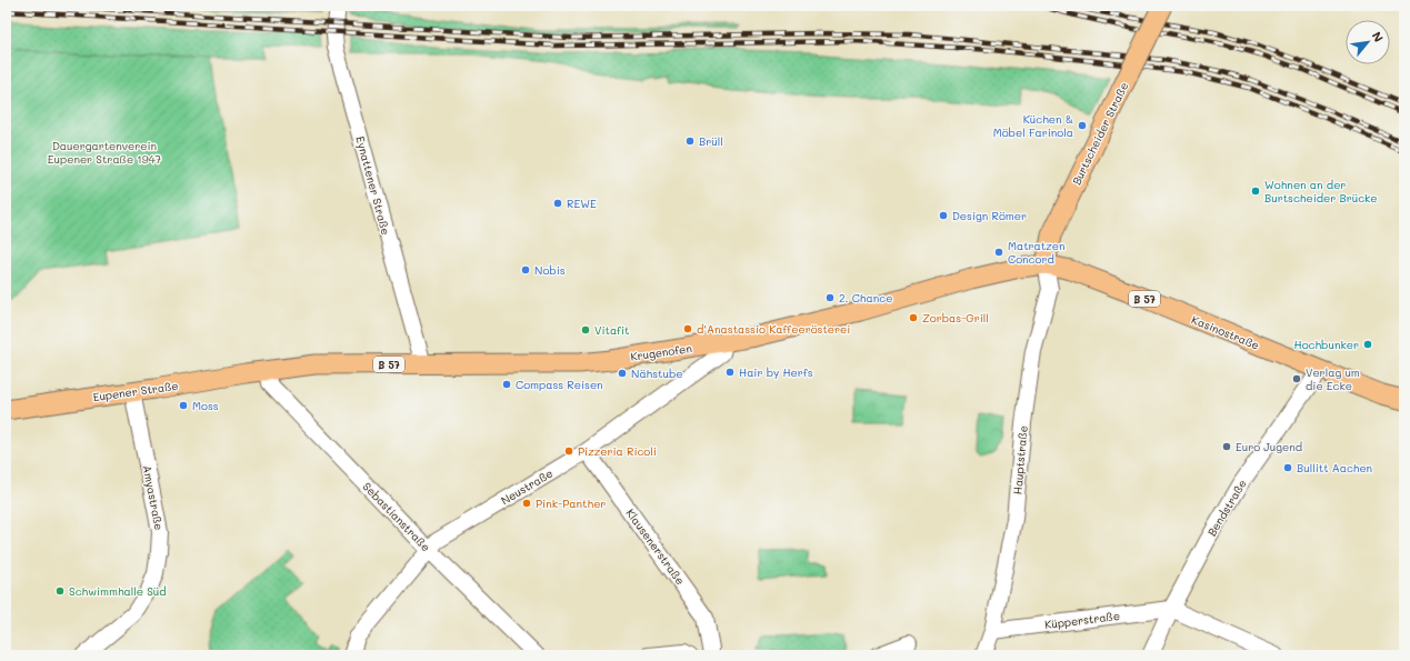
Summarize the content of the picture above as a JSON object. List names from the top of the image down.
{
  "streets": {
    "main road": [
      "Burtscheider Straße",
      "B 57",
      "Kasinostraße",
      "Krugenofen",
      "Eupener Straße"
    ],
    "street": [
      "Eynattener Straße",
      "Hauptstraße",
      "Neustraße",
      "Amyastraße",
      "Bendstraße",
      "Sebastianstraße",
      "Klausenerstraße",
      "Küpperstraße"
    ]
  },
  "crossings": [
    ["Burtscheider Straße", "Kasinostraße"],
    ["Burtscheider Straße", "Krugenofen"],
    ["Burtscheider Straße", "Hauptstraße"],
    ["Eynattener Straße", "Krugenofen"],
    ["Kasinostraße", "Krugenofen"],
    ["Kasinostraße", "Hauptstraße"],
    ["Kasinostraße", "Bendstraße"],
    ["Krugenofen", "Eupener Straße"],
    ["Krugenofen", "Hauptstraße"],
    ["Krugenofen", "Neustraße"],
    ["Krugenofen", "Sebastianstraße"],
    ["Eupener Straße", "Amyastraße"],
    ["Eupener Straße", "Sebastianstraße"],
    ["Hauptstraße", "Küpperstraße"],
    ["Neustraße", "Sebastianstraße"],
    ["Neustraße", "Klausenerstraße"],
    ["Bendstraße", "Küpperstraße"]
  ],
  "parks": ["Dauergartenverein Eupener Straße 1947"],
  "places": [
    "Küchen & Möbel Farinola",
    "Brüll",
    "Wohnen an der Burtscheider Brücke",
    "REWE",
    "Design Römer",
    "Matratzen Concord",
    "Nobis",
    "2. Chance",
    "Zorbas-Grill",
    "d‘Anastassio Kaffeerösterei",
    "Vitafit",
    "Hochbunker",
    "Hair by Herfs",
    "Nähstube",
    "Verlag um die Ecke",
    "Compass Reisen",
    "Moss",
    "Euro Jugend",
    "Pizzeria Ricoli",
    "Bullitt Aachen",
    "Pink-Panther",
    "Schwimmhalle Süd"
  ],
  "north": "top right"
}
